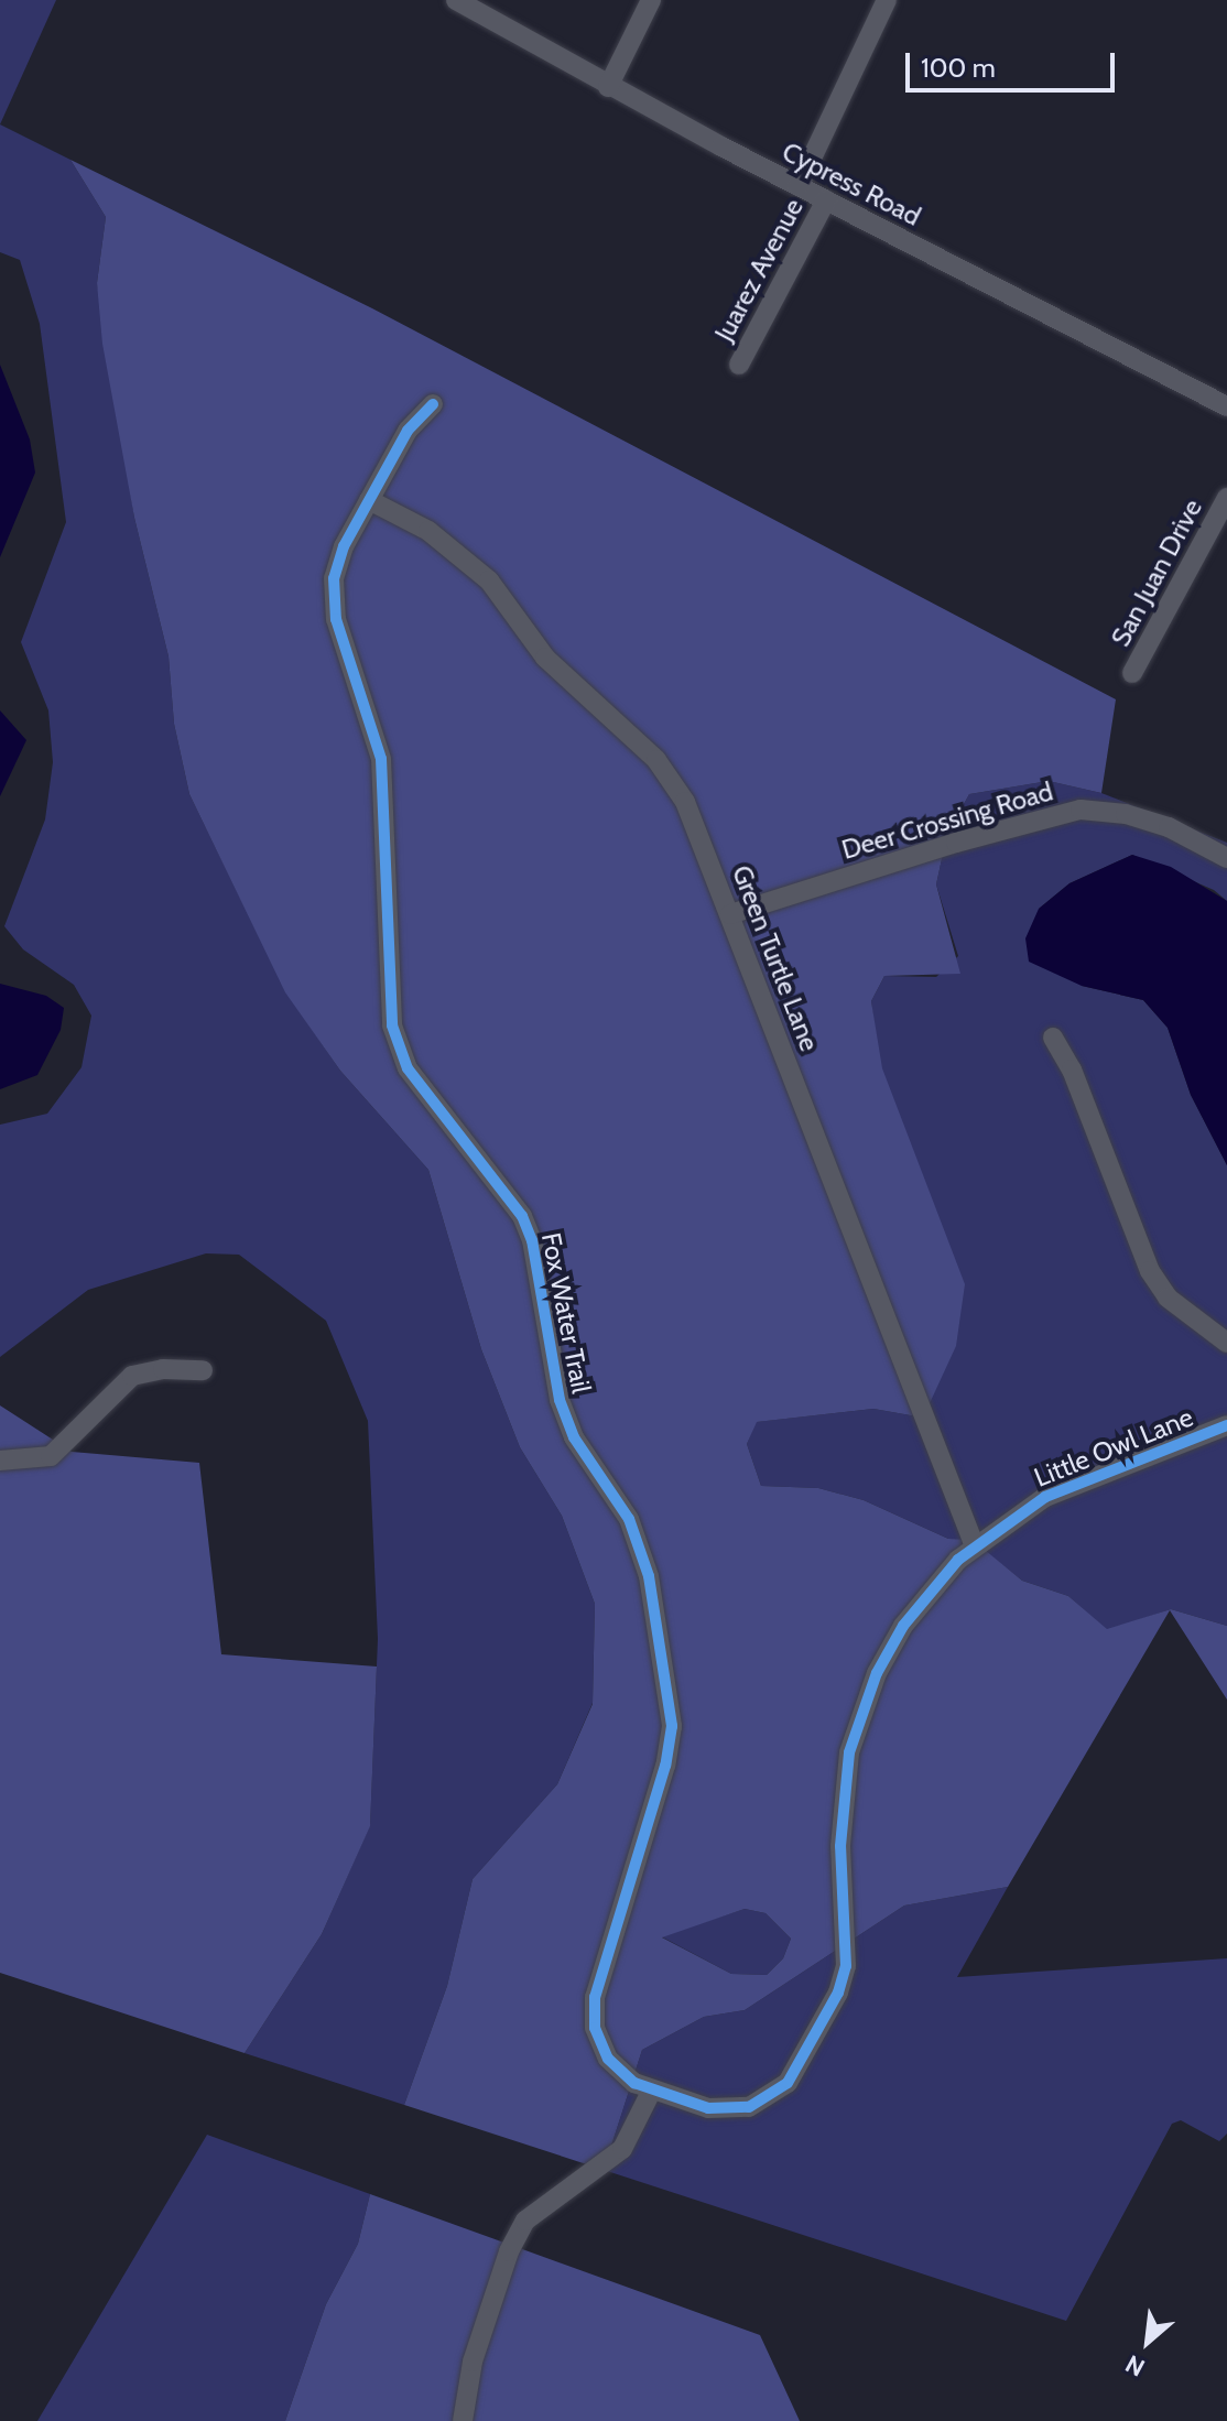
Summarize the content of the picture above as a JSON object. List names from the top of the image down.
{
  "streets": {
    "street": [
      "Cypress Road",
      "Juarez Avenue",
      "San Juan Drive",
      "Deer Crossing Road",
      "Green Turtle Lane",
      "Fox Water Trail",
      "Little Owl Lane"
    ]
  },
  "crossings": [
    ["Cypress Road", "Juarez Avenue"],
    ["Deer Crossing Road", "Green Turtle Lane"],
    ["Green Turtle Lane", "Fox Water Trail"],
    ["Green Turtle Lane", "Little Owl Lane"],
    ["Fox Water Trail", "Little Owl Lane"]
  ],
  "scale_bar": "100 m",
  "north": "bottom left"
}
